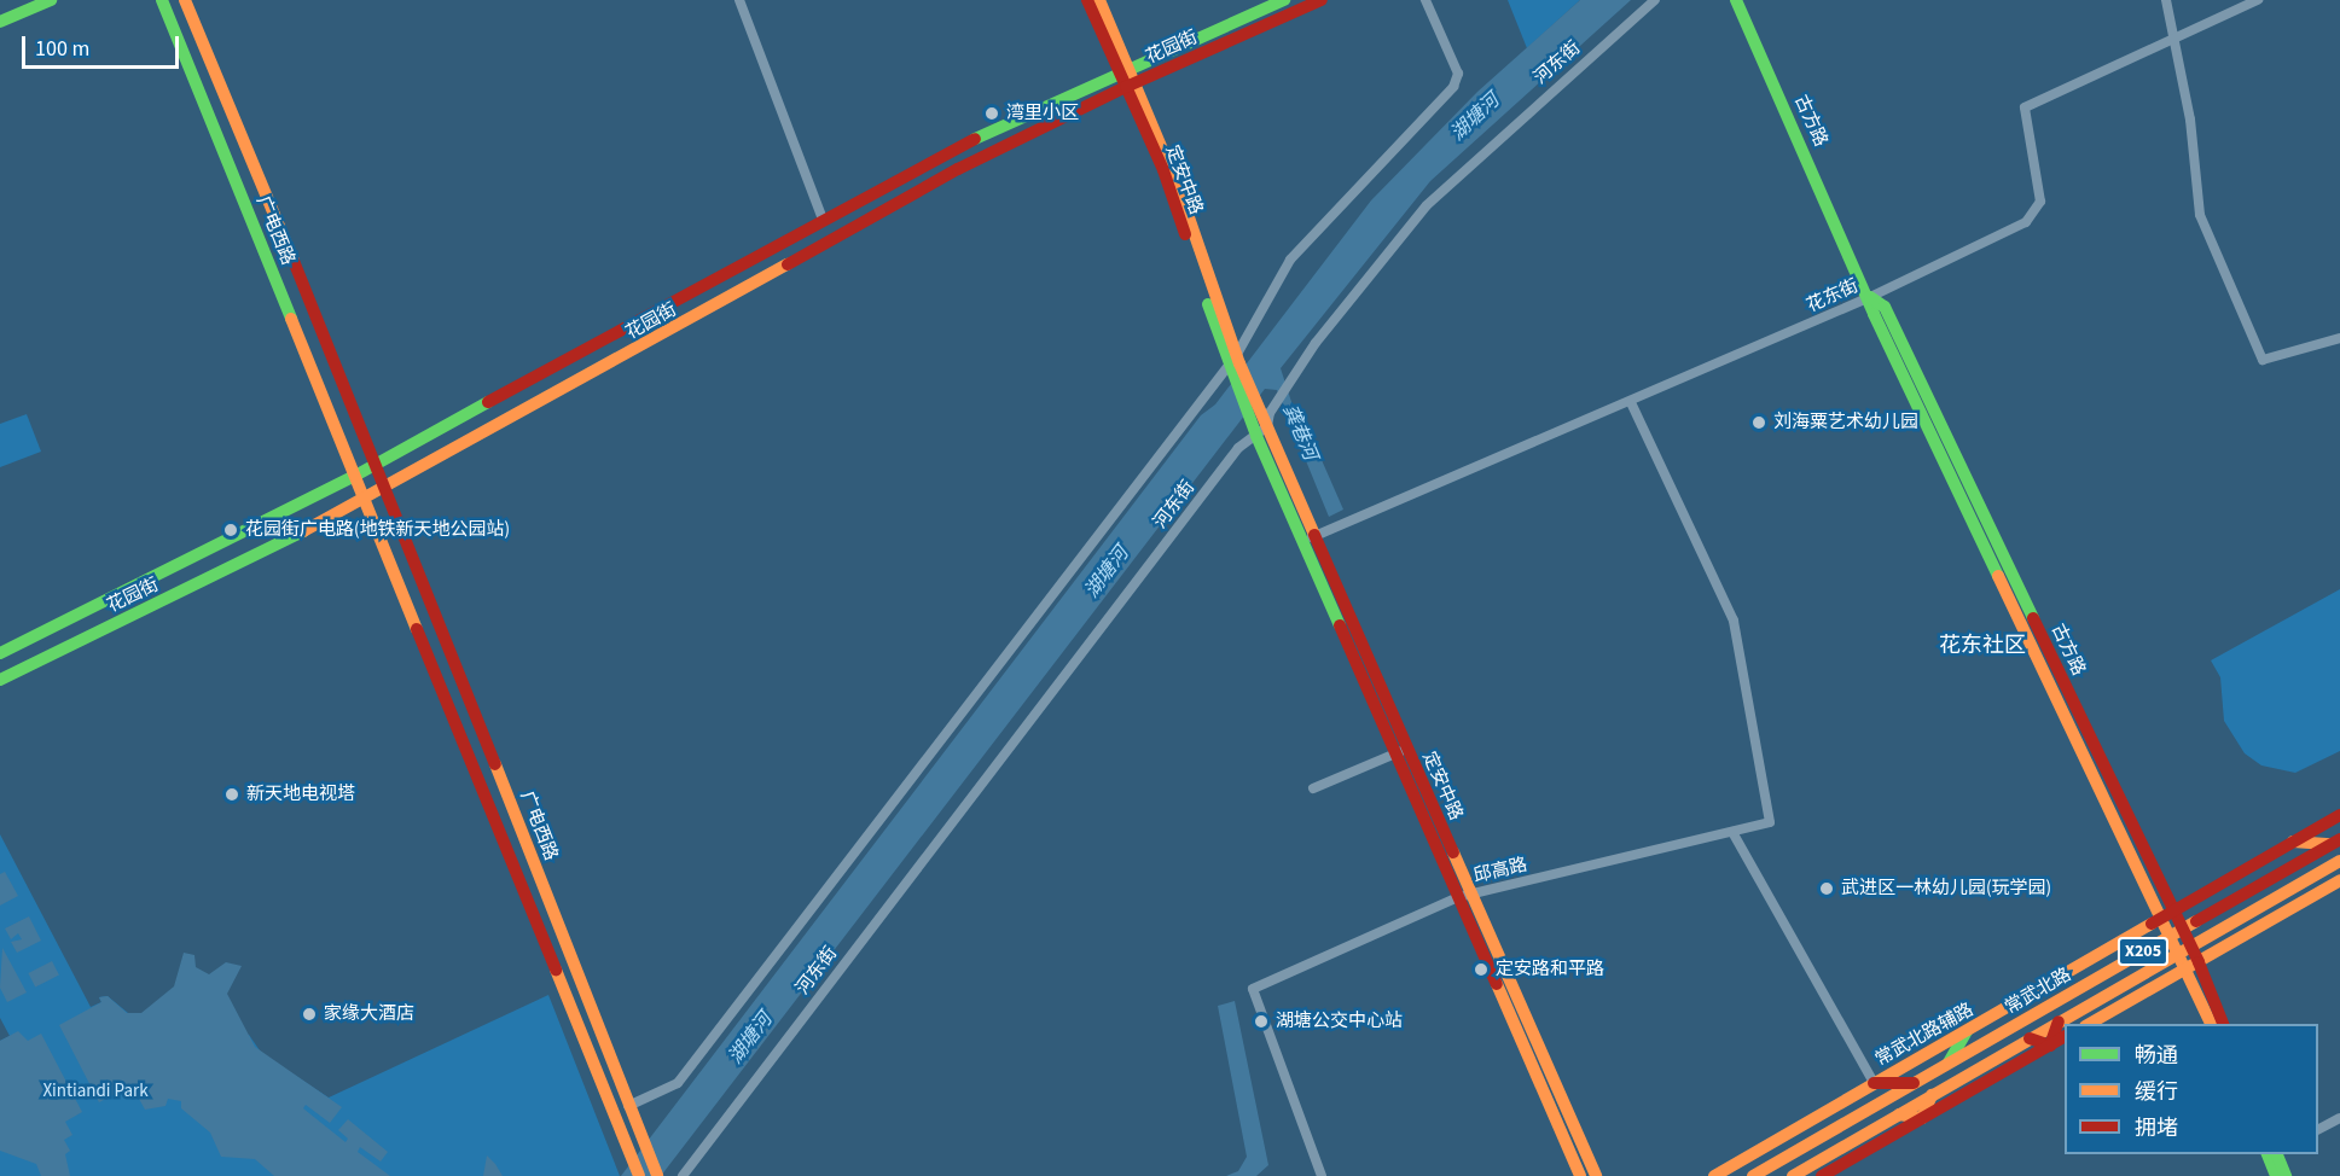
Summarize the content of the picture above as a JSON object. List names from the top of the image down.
{
  "streets": {
    "main road": [
      "花园街",
      "古方路",
      "定安中路",
      "广电西路",
      "X205",
      "常武北路",
      "常武北路辅路"
    ],
    "street": ["河东街", "花东街", "邱高路"]
  },
  "crossings": [
    ["花园街", "定安中路"],
    ["花园街", "广电西路"],
    ["河东街", "定安中路"],
    ["古方路", "花东街"],
    ["古方路", "常武北路"],
    ["古方路", "常武北路辅路"],
    ["定安中路", "花东街"],
    ["定安中路", "邱高路"],
    ["花东街", "邱高路"]
  ],
  "districts": ["花东社区"],
  "water": ["湖塘河", "龚巷河"],
  "parks": ["Xintiandi Park"],
  "places": [
    "湾里小区",
    "刘海粟艺术幼儿园",
    "花园街广电路(地铁新天地公园站)",
    "新天地电视塔",
    "武进区一林幼儿园(玩学园)",
    "定安路和平路",
    "家缘大酒店",
    "湖塘公交中心站"
  ],
  "legend": ["畅通", "缓行", "拥堵"],
  "scale_bar": "100 m"
}
